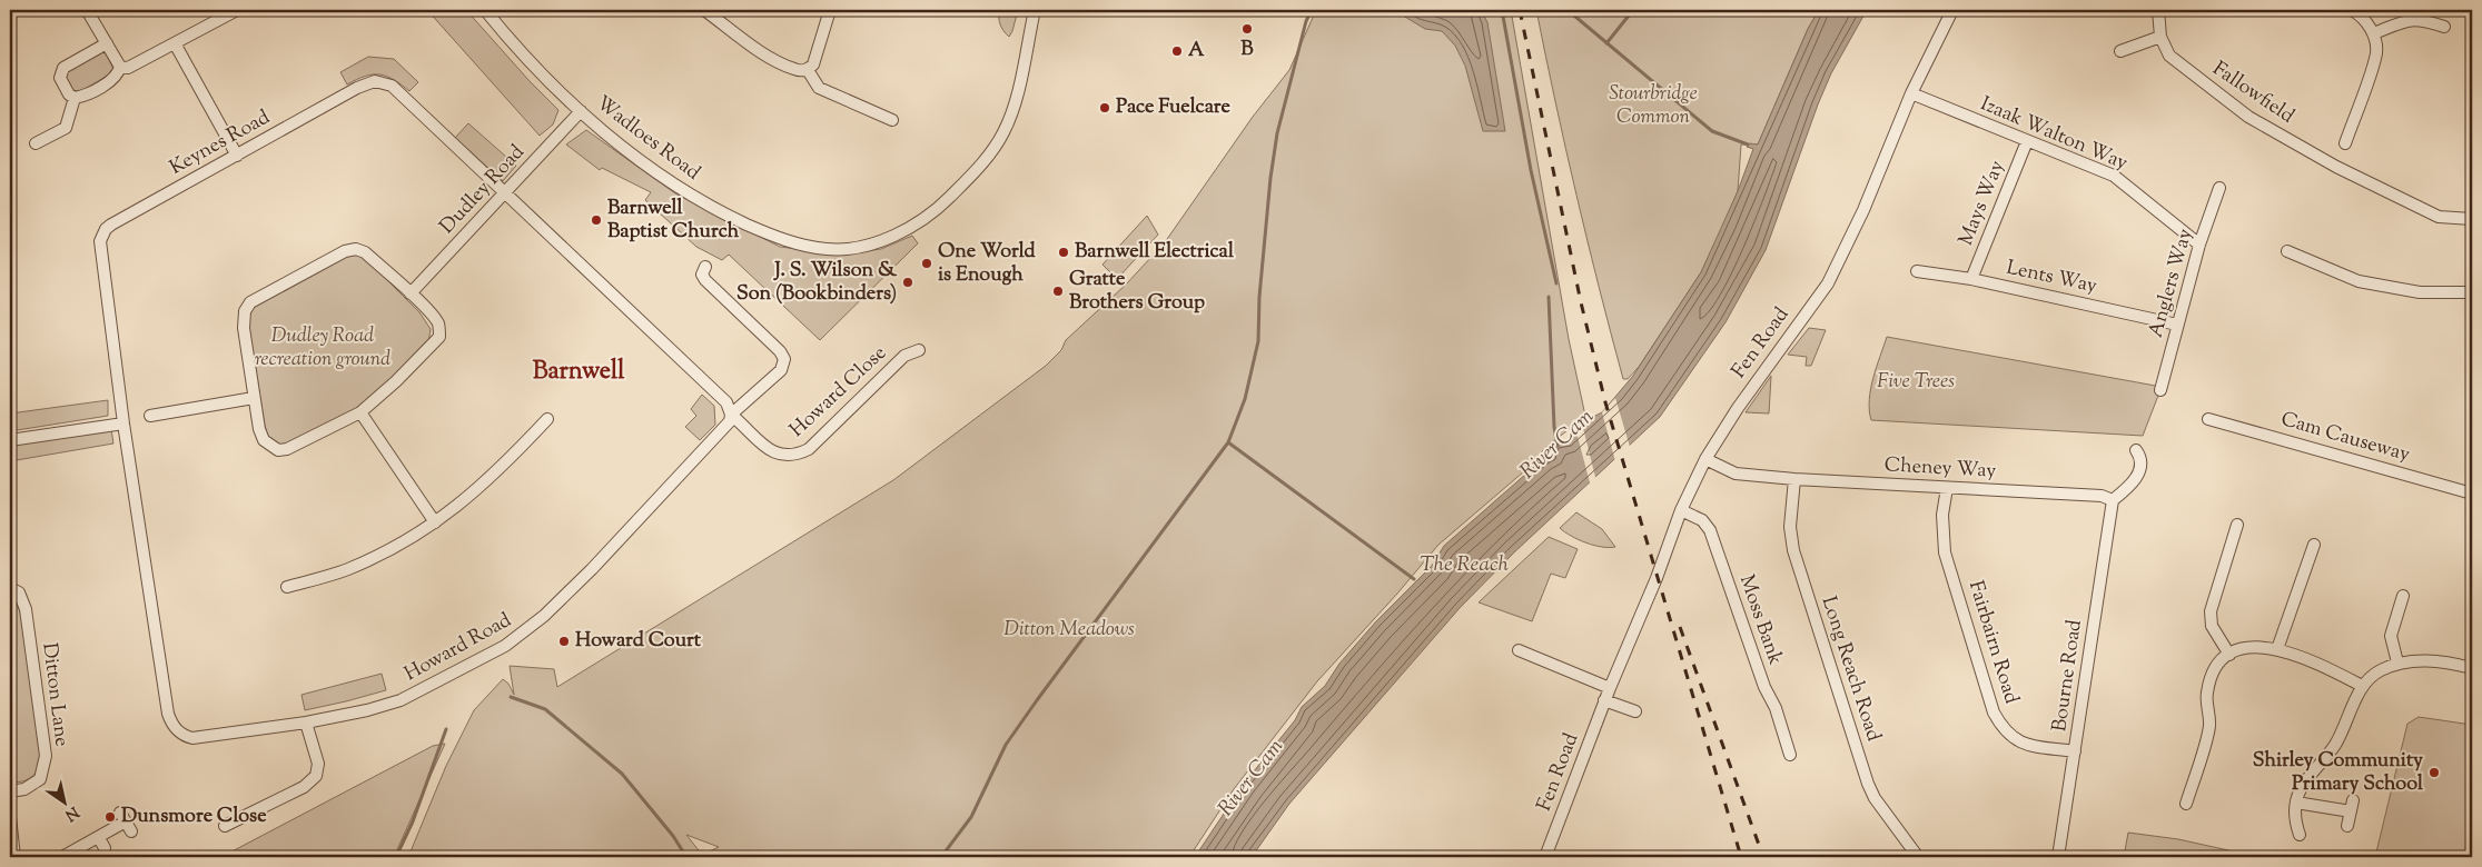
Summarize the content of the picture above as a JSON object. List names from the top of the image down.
{
  "streets": {
    "street": [
      "Fallowfield",
      "Izaak Walton Way",
      "Wadloes Road",
      "Keynes Road",
      "Dudley Road",
      "Mays Way",
      "Lents Way",
      "Anglers Way",
      "Fen Road",
      "Howard Close",
      "Cam Causeway",
      "Cheney Way",
      "Moss Bank",
      "Fairbairn Road",
      "Howard Road",
      "Long Reach Road",
      "Bourne Road",
      "Ditton Lane"
    ]
  },
  "crossings": [
    ["Izaak Walton Way", "Mays Way"],
    ["Izaak Walton Way", "Anglers Way"],
    ["Izaak Walton Way", "Fen Road"],
    ["Wadloes Road", "Dudley Road"],
    ["Keynes Road", "Dudley Road"],
    ["Keynes Road", "Howard Road"],
    ["Mays Way", "Lents Way"],
    ["Lents Way", "Anglers Way"],
    ["Fen Road", "Cheney Way"],
    ["Fen Road", "Moss Bank"],
    ["Howard Close", "Howard Road"],
    ["Cheney Way", "Fairbairn Road"],
    ["Cheney Way", "Long Reach Road"],
    ["Cheney Way", "Bourne Road"],
    ["Fairbairn Road", "Bourne Road"]
  ],
  "districts": ["Barnwell"],
  "water": ["River Cam", "The Reach"],
  "parks": [
    "Stourbridge Common",
    "Dudley Road recreation ground",
    "Five Trees",
    "Ditton Meadows"
  ],
  "places": [
    "B",
    "A",
    "Pace Fuelcare",
    "Barnwell Baptist Church",
    "Barnwell Electrical",
    "One World is Enough",
    "J. S. Wilson & Son (Bookbinders)",
    "Gratte Brothers Group",
    "Howard Court",
    "Shirley Community Primary School",
    "Dunsmore Close"
  ],
  "north": "bottom right"
}
